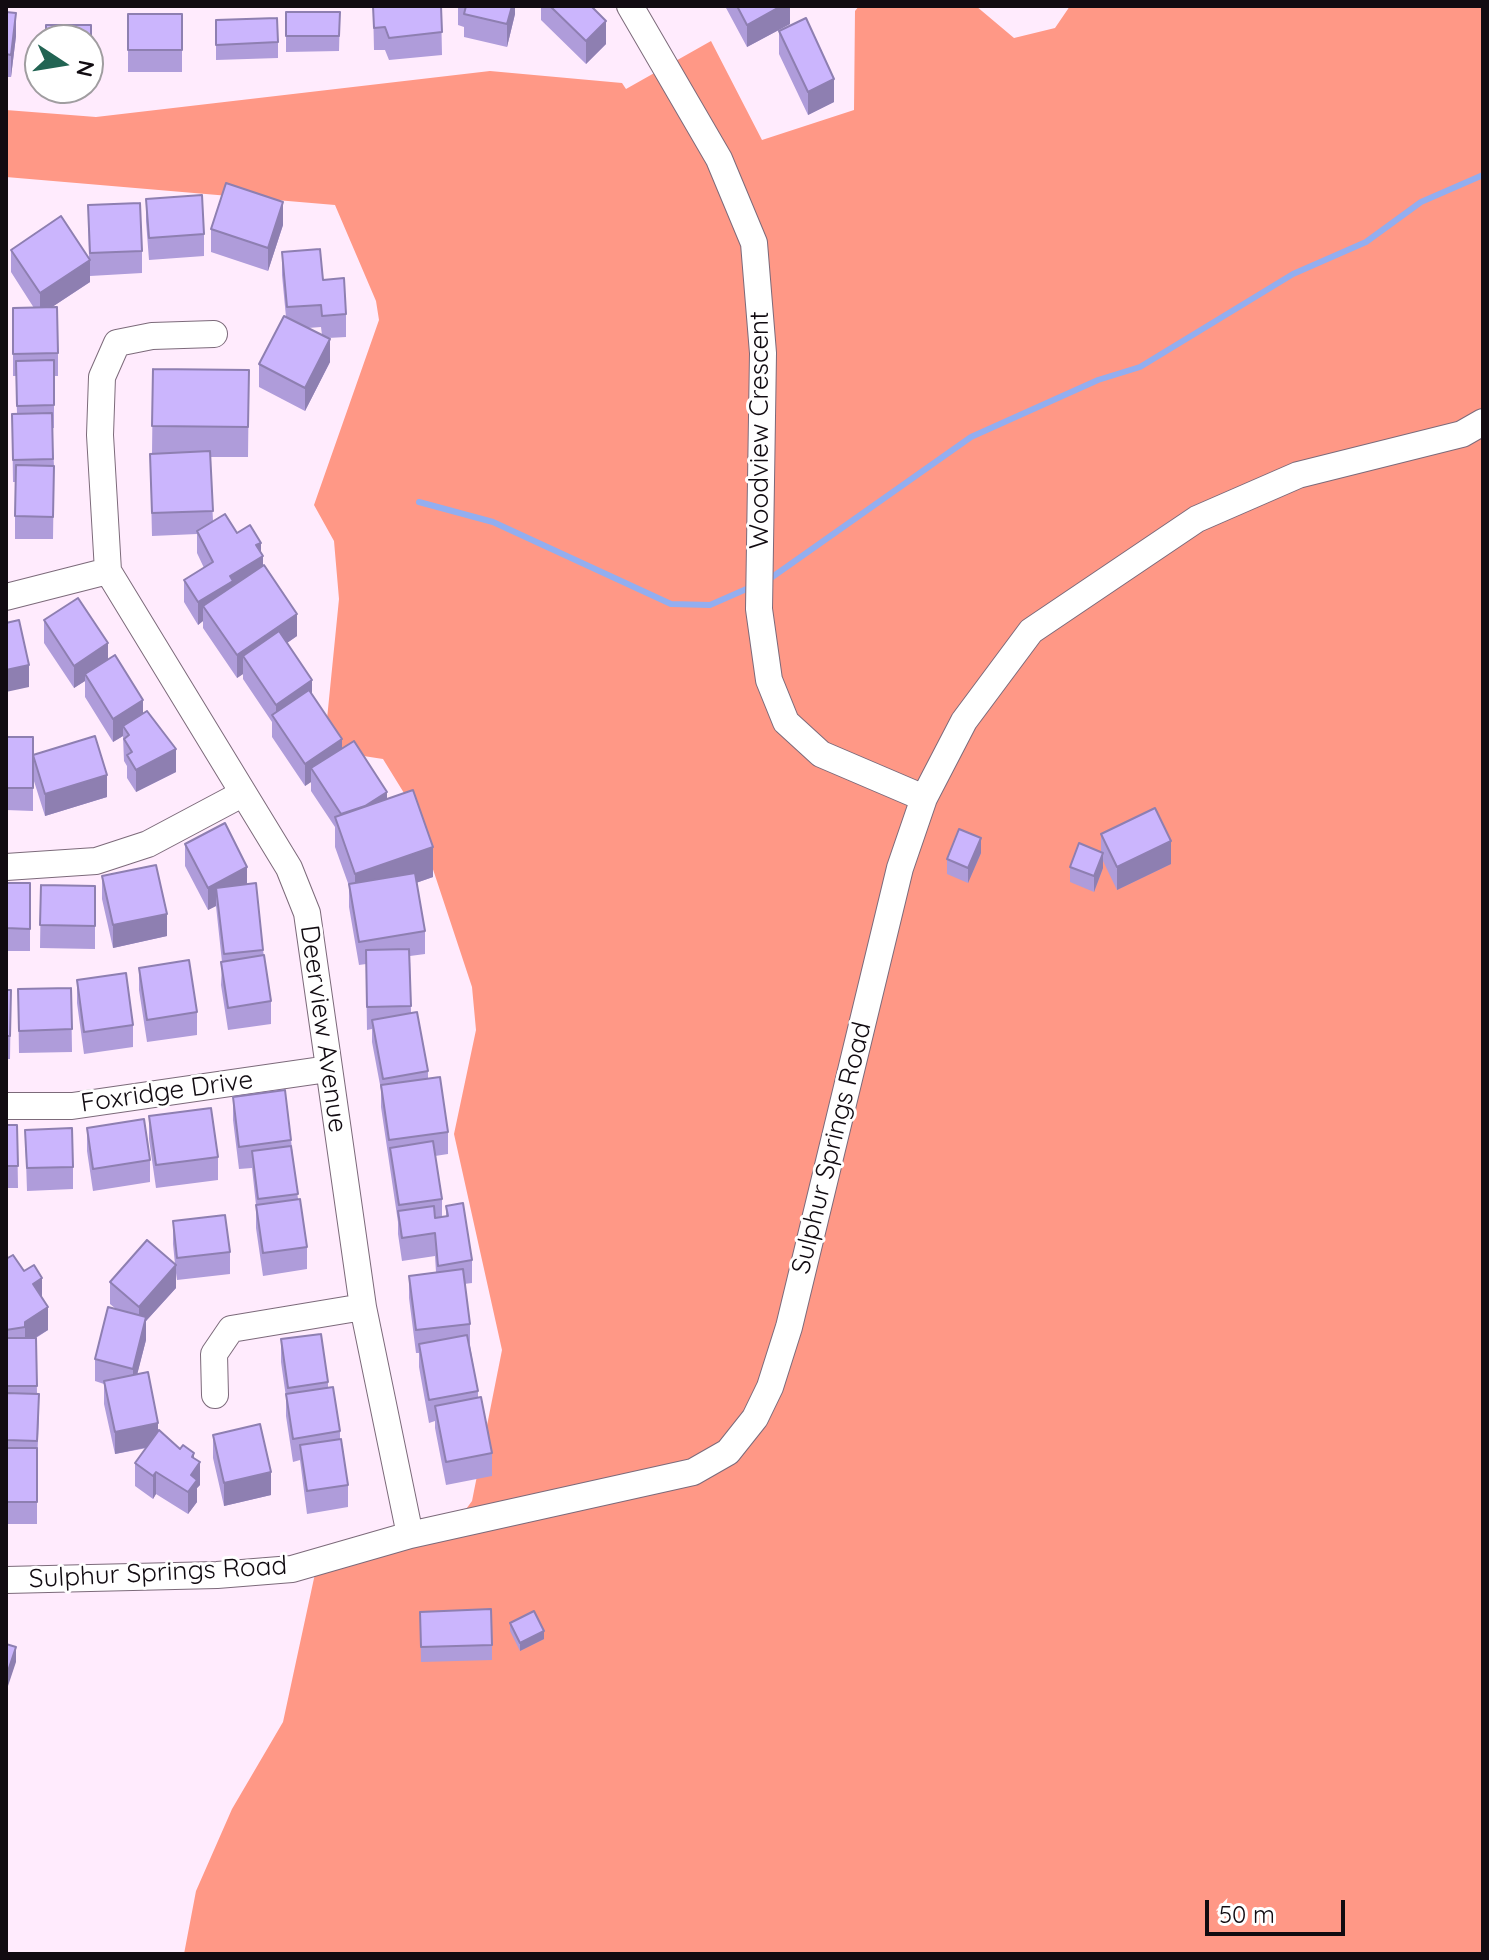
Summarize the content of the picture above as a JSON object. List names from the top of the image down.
{
  "streets": {
    "street": [
      "Woodview Crescent",
      "Deerview Avenue",
      "Foxridge Drive",
      "Sulphur Springs Road"
    ]
  },
  "crossings": [
    ["Woodview Crescent", "Sulphur Springs Road"],
    ["Deerview Avenue", "Foxridge Drive"],
    ["Deerview Avenue", "Sulphur Springs Road"]
  ],
  "scale_bar": "50 m",
  "north": "right"
}
